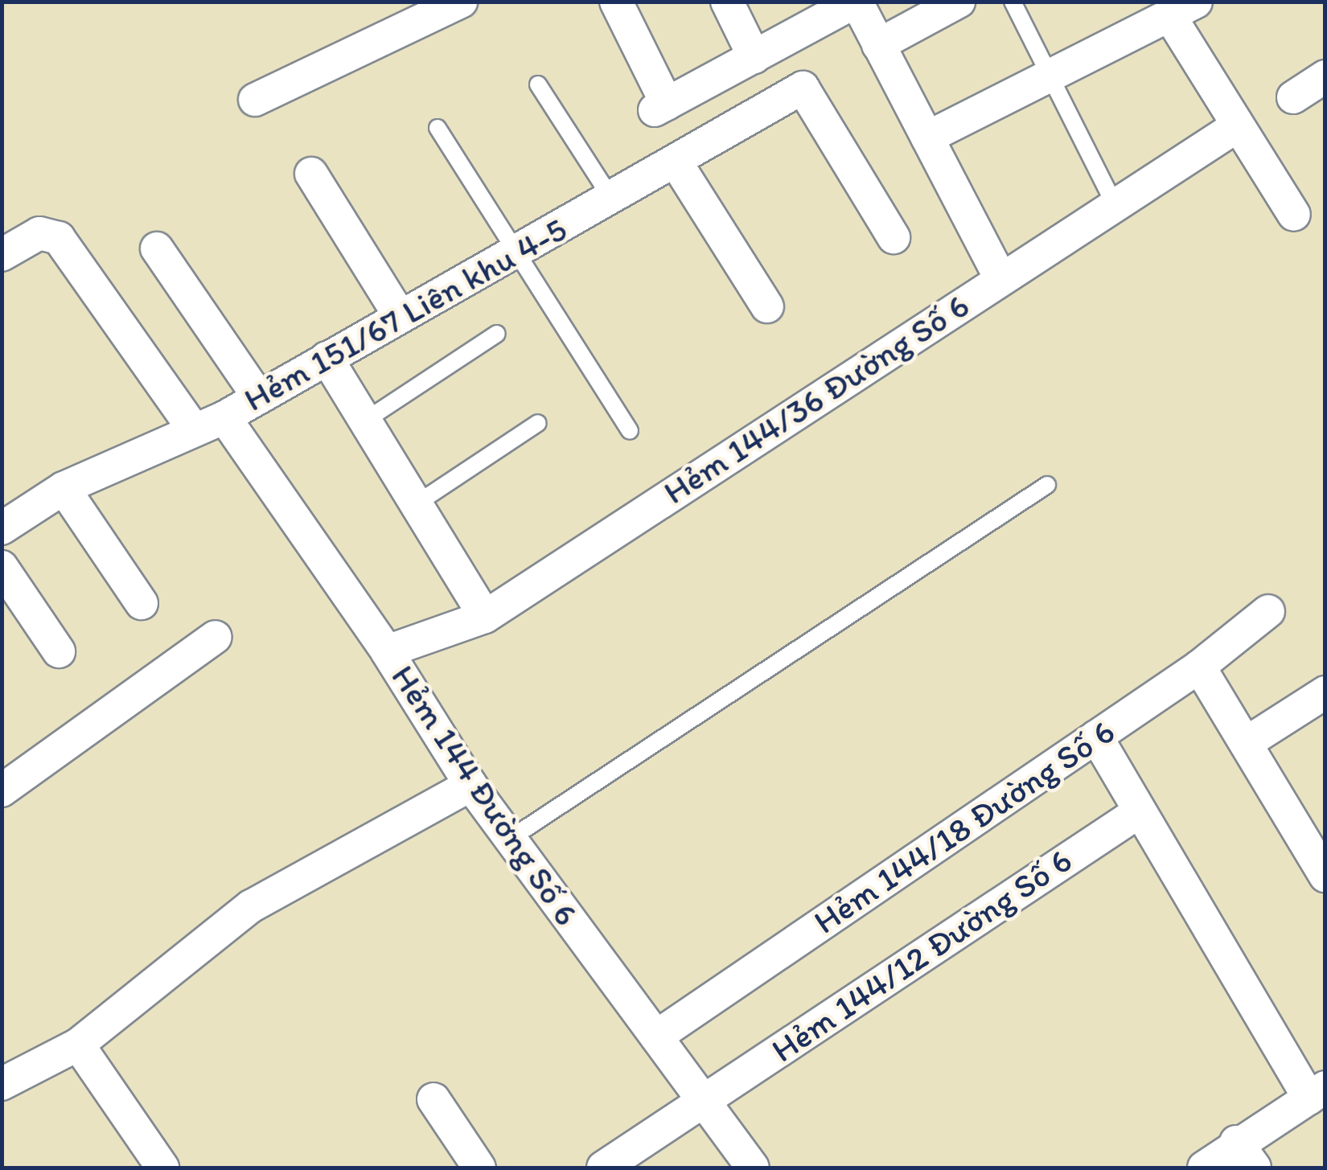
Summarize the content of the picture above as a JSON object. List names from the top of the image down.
{
  "streets": {
    "street": [
      "Hẻm 151/67 Liên khu 4-5",
      "Hẻm 144/36 Đường Số 6",
      "Hẻm 144 Đường Số 6",
      "Hẻm 144/18 Đường Số 6",
      "Hẻm 144/12 Đường Số 6"
    ]
  },
  "crossings": [
    ["Hẻm 151/67 Liên khu 4-5", "Hẻm 144 Đường Số 6"],
    ["Hẻm 144/36 Đường Số 6", "Hẻm 144 Đường Số 6"],
    ["Hẻm 144 Đường Số 6", "Hẻm 144/18 Đường Số 6"],
    ["Hẻm 144 Đường Số 6", "Hẻm 144/12 Đường Số 6"]
  ]
}
